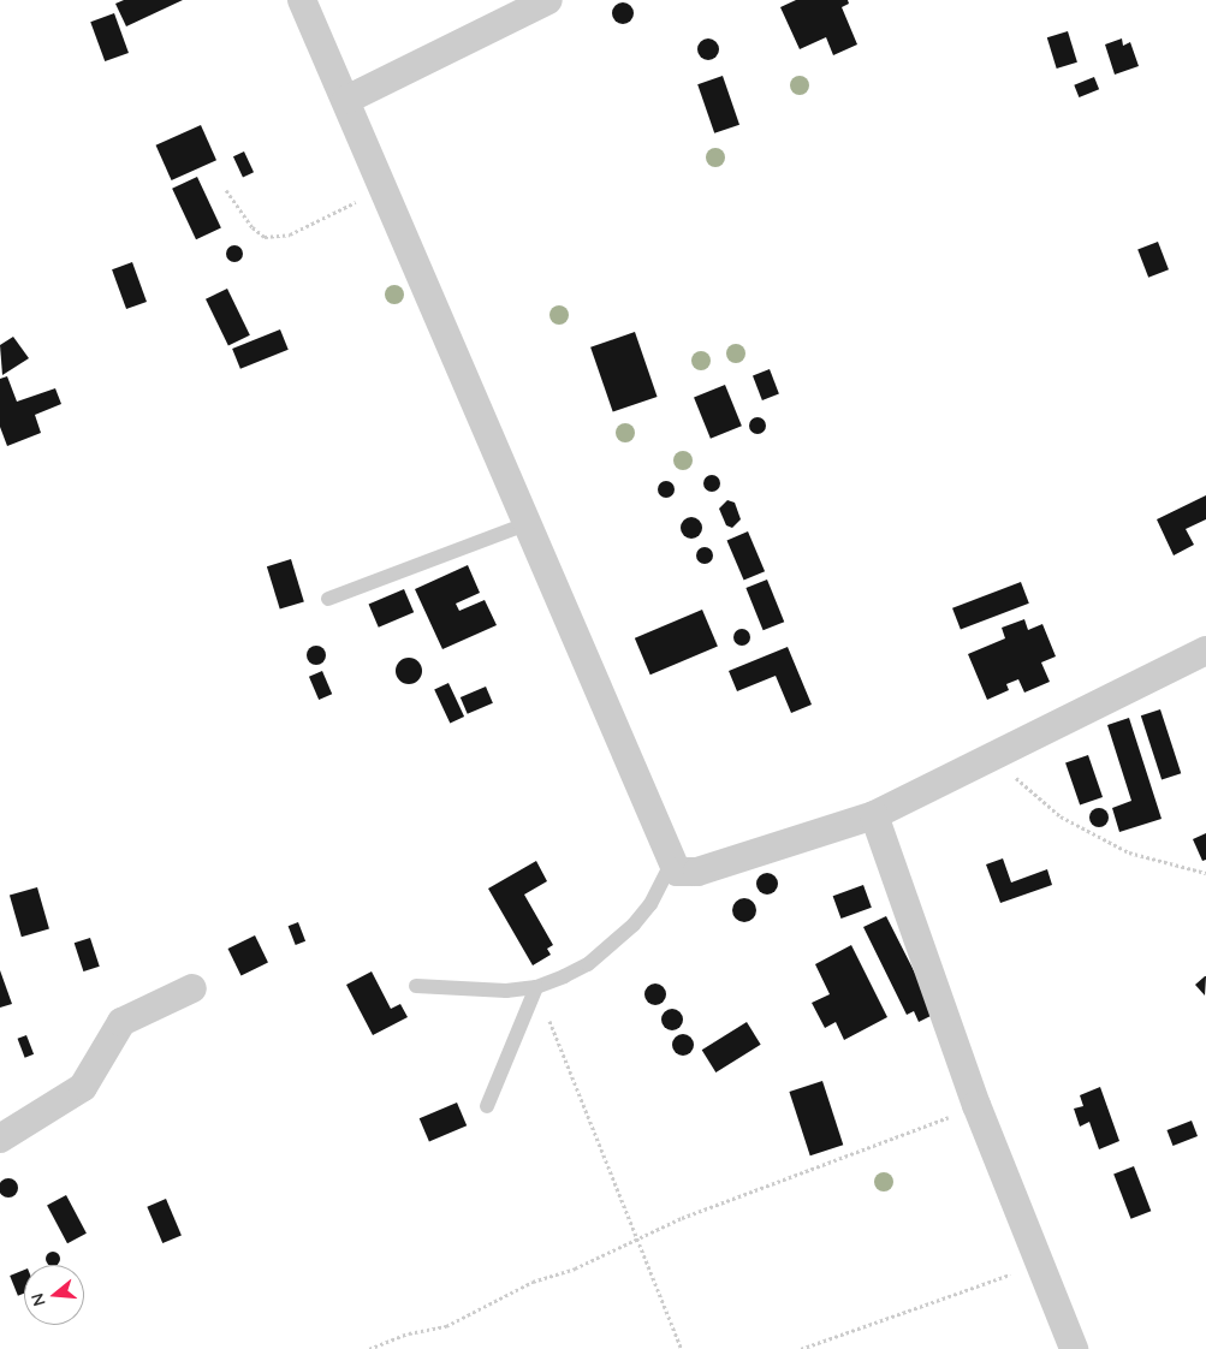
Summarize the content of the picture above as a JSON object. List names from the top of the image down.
{
  "north": "left"
}
